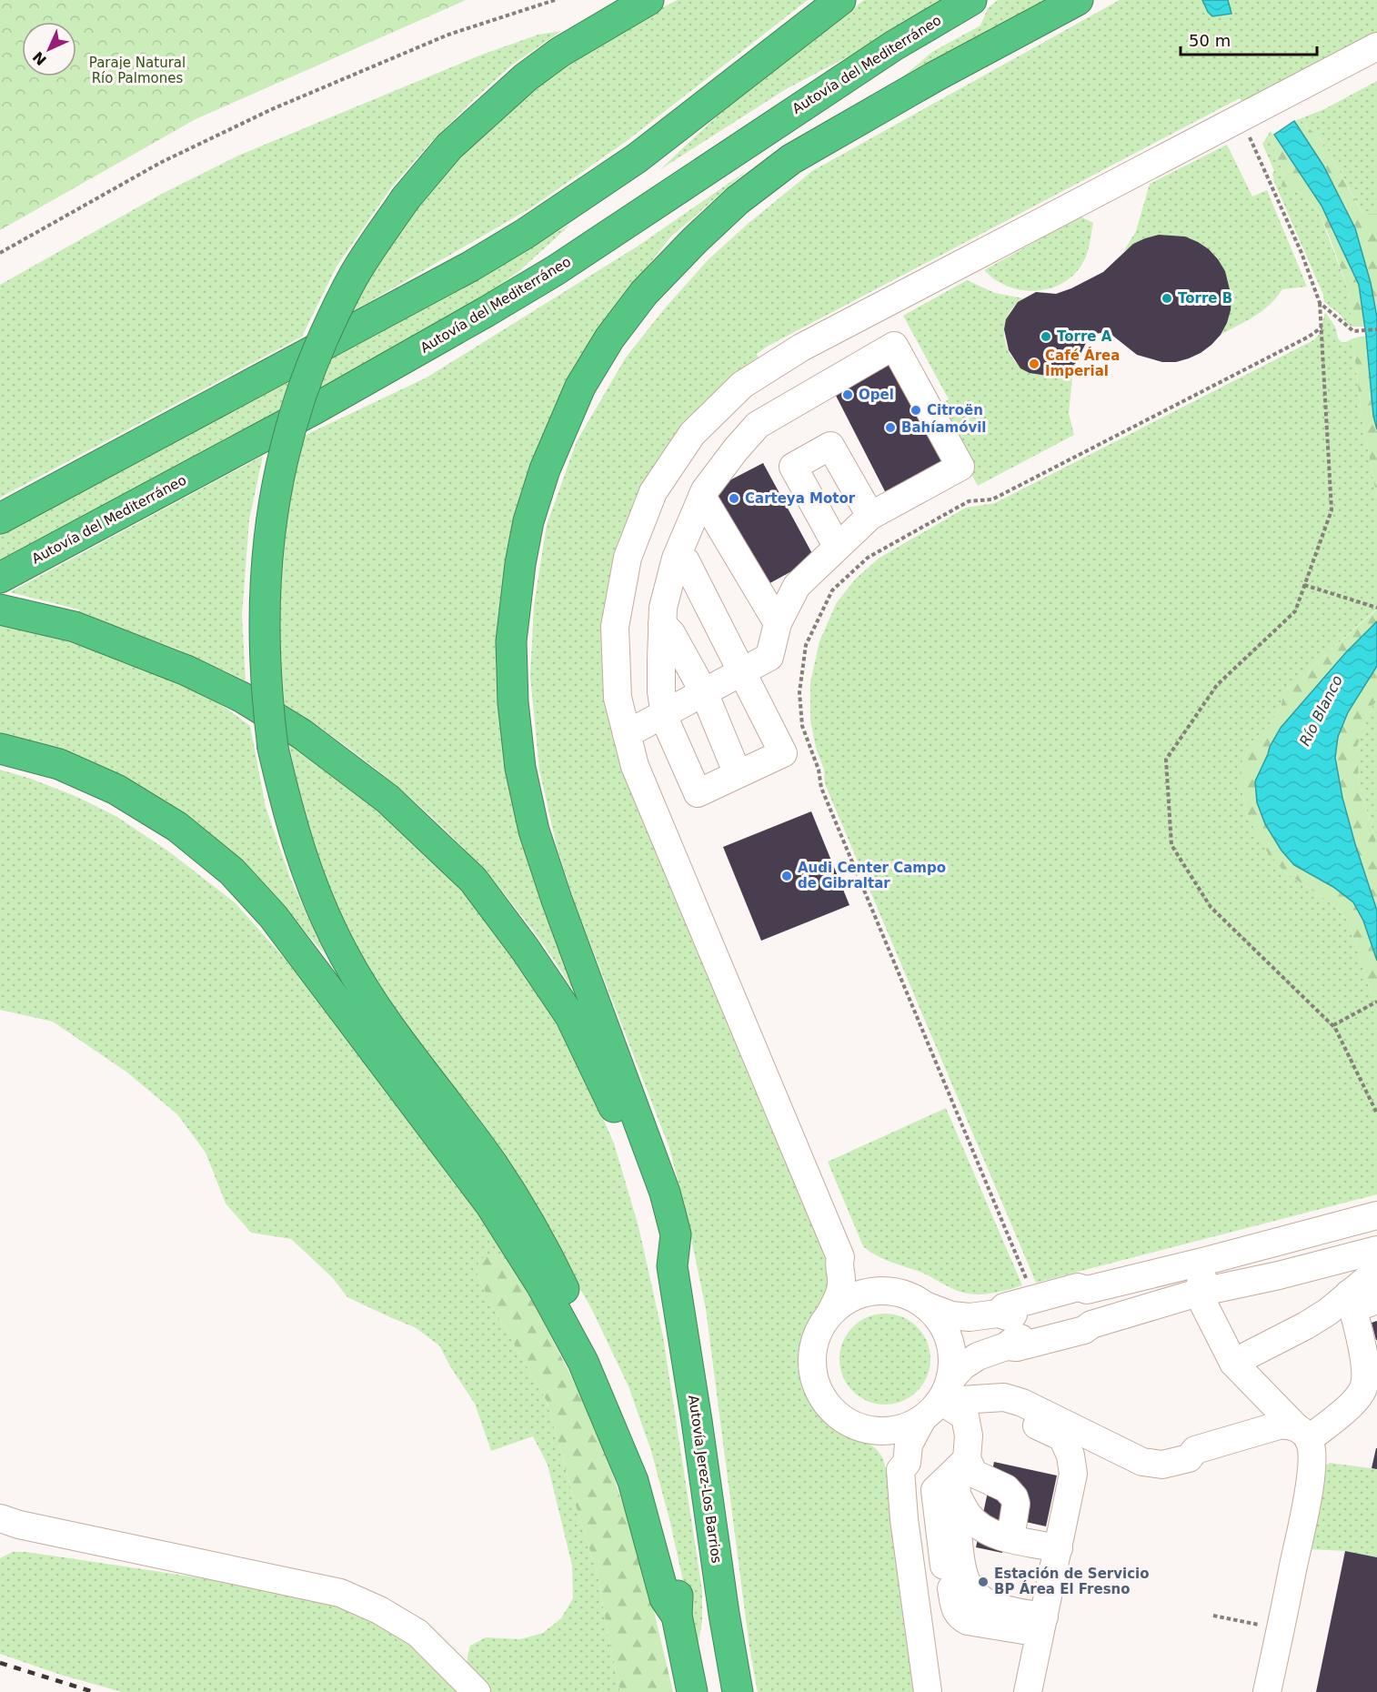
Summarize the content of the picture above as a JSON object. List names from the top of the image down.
{
  "streets": {
    "highway": ["Autovía del Mediterráneo", "Autovía Jerez-Los Barrios"]
  },
  "water": ["Río Blanco"],
  "parks": ["Paraje Natural Río Palmones"],
  "places": [
    "Torre B",
    "Torre A",
    "Café Área Imperial",
    "Opel",
    "Citroën",
    "Bahíamóvil",
    "Carteya Motor",
    "Audi Center Campo de Gibraltar",
    "Estación de Servicio BP Área El Fresno"
  ],
  "scale_bar": "50 m",
  "north": "bottom left"
}
